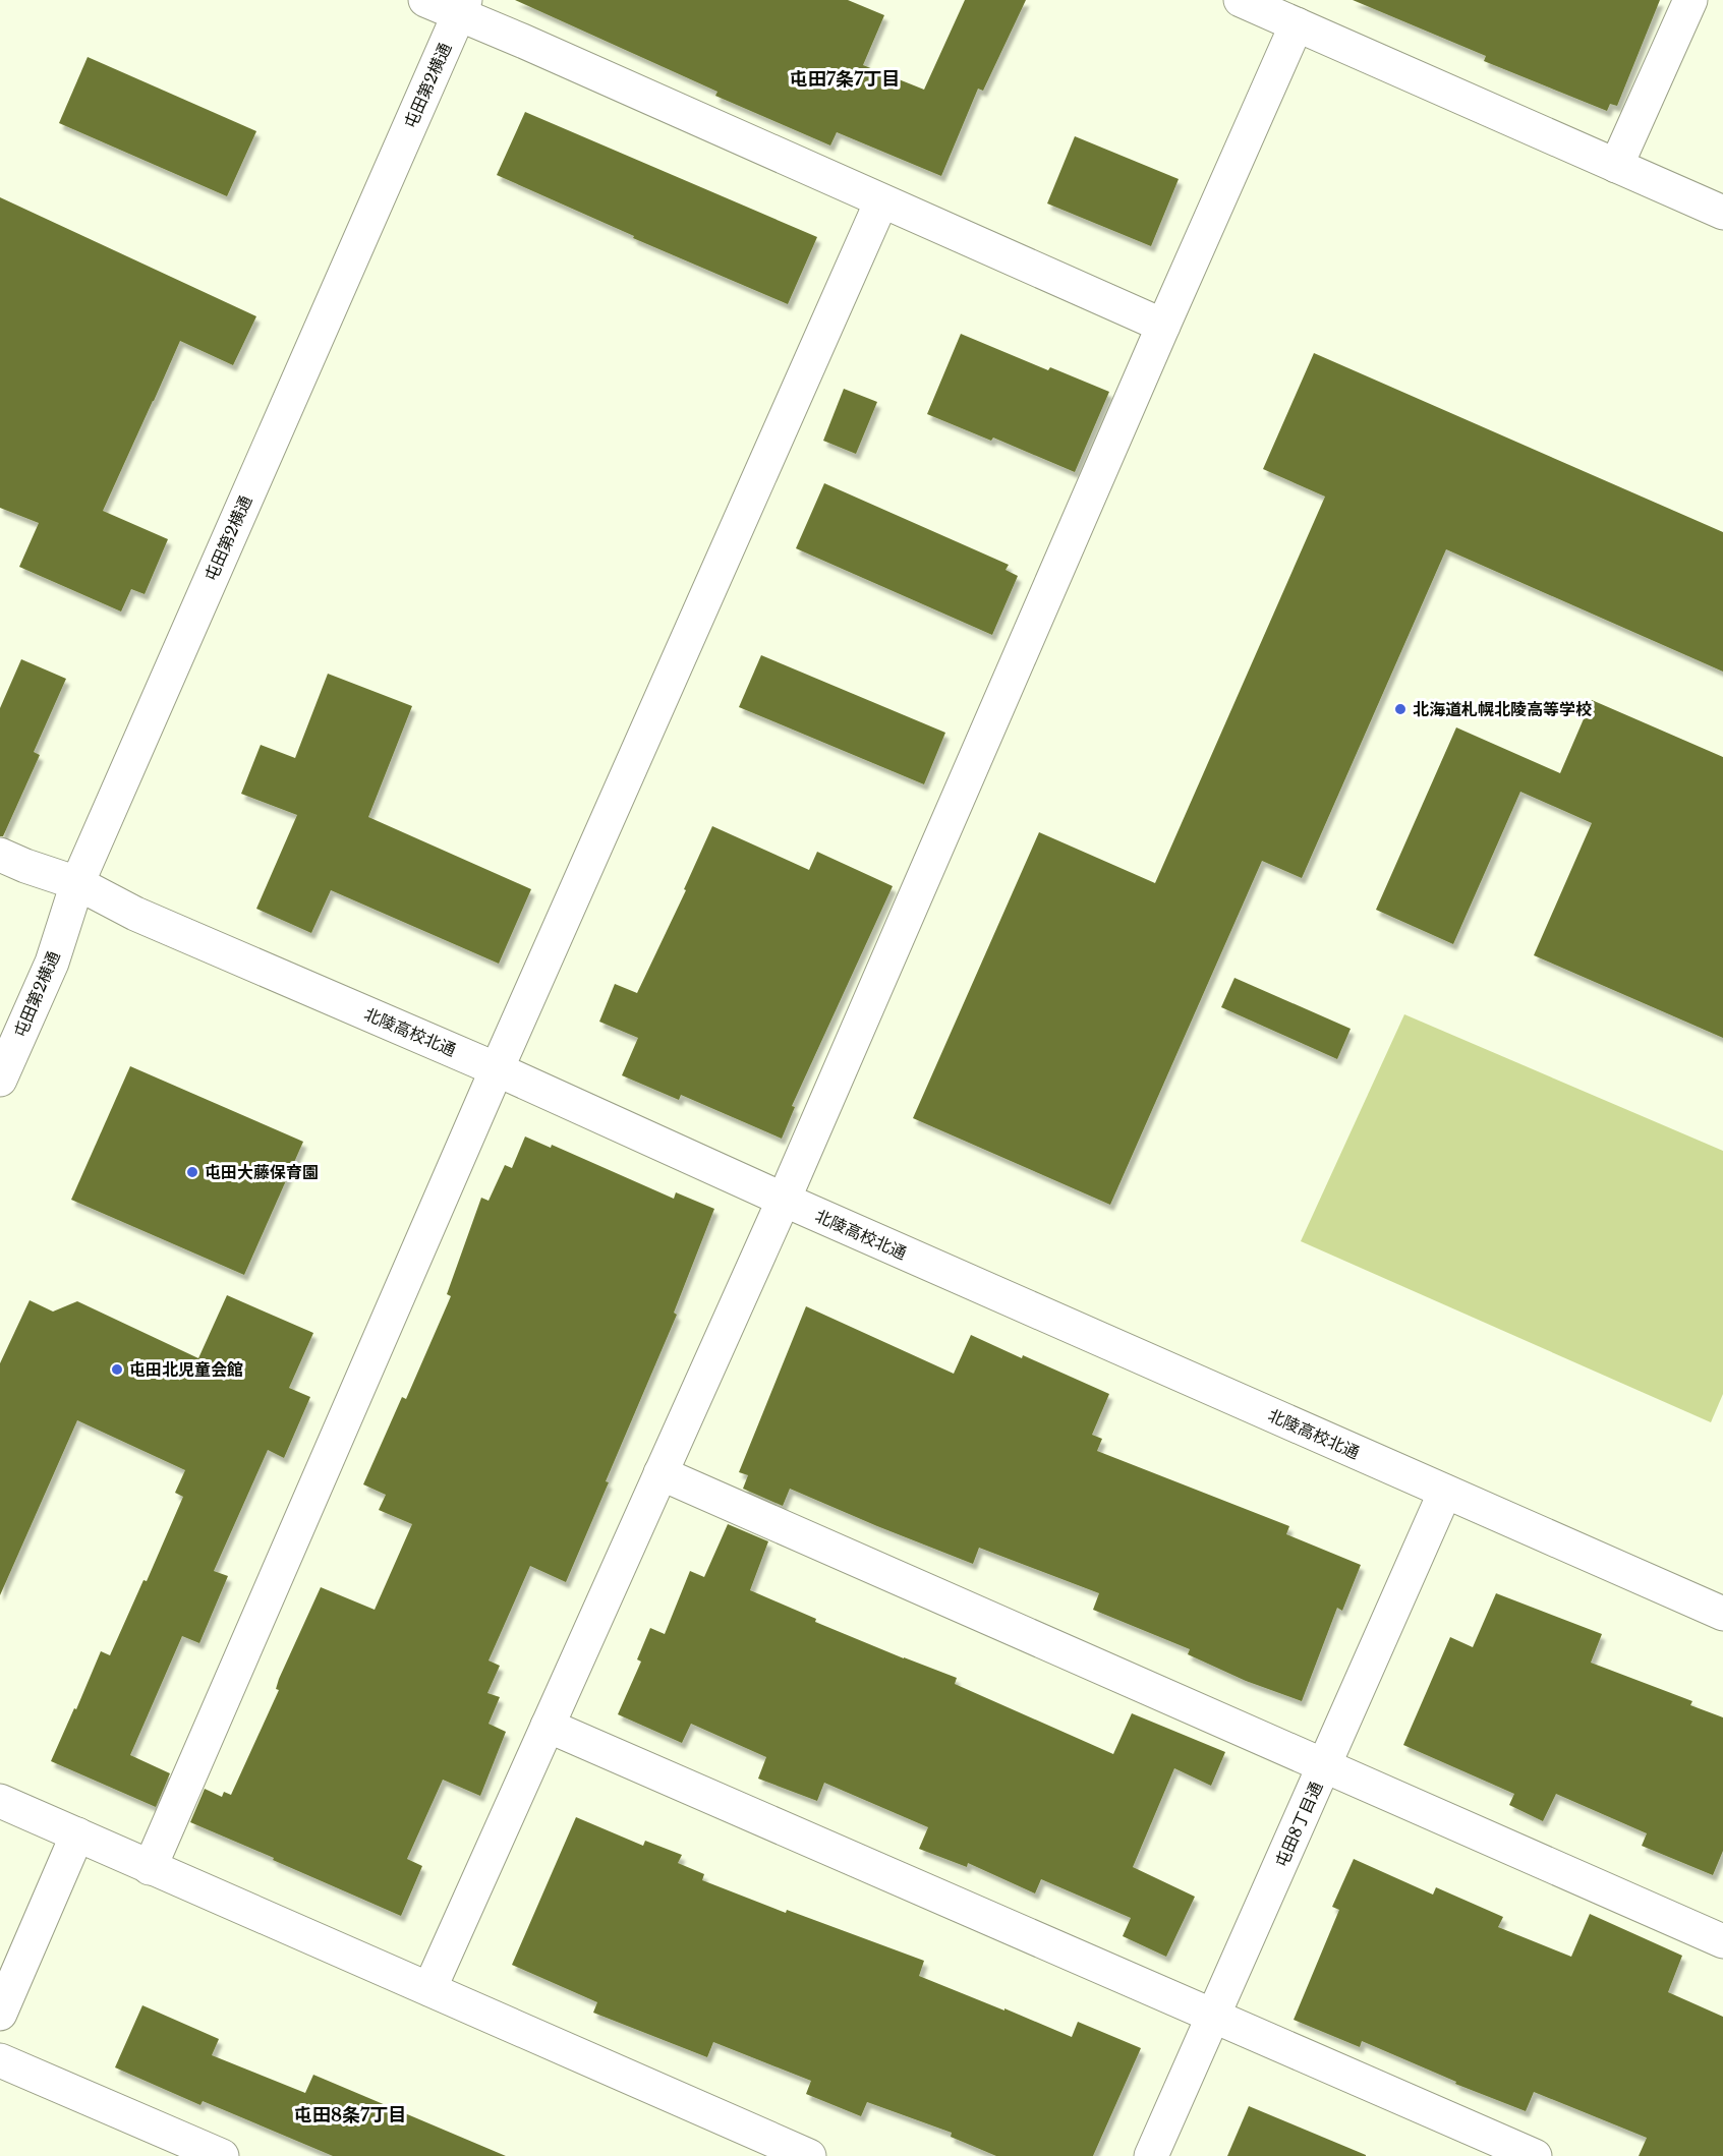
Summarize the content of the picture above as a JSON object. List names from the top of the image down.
{
  "streets": {
    "street": ["屯田第2横通", "北陵高校北通", "屯田8丁目通"]
  },
  "crossings": [
    ["屯田第2横通", "北陵高校北通"],
    ["北陵高校北通", "屯田8丁目通"]
  ],
  "districts": ["屯田7条7丁目", "屯田8条7丁目"],
  "places": ["北海道札幌北陵高等学校", "屯田大藤保育園", "屯田北児童会館"]
}
